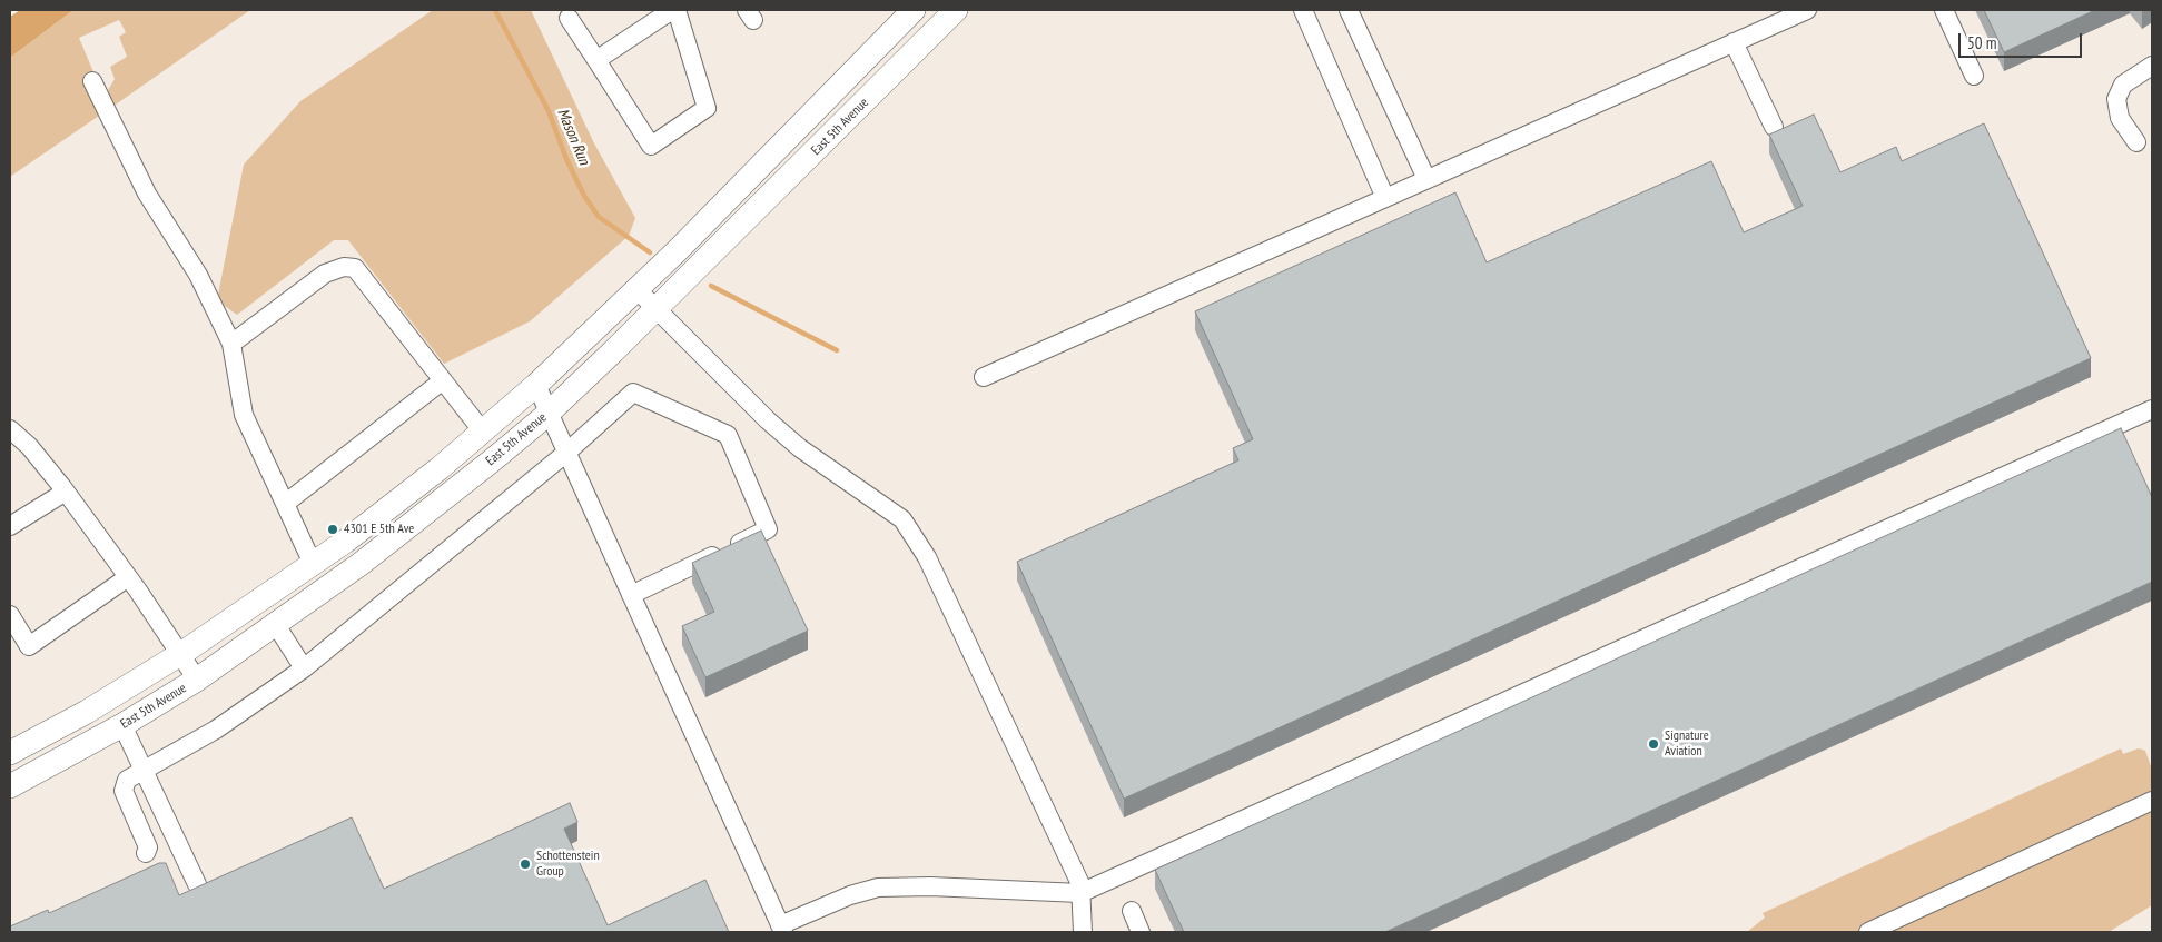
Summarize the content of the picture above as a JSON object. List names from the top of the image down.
{
  "streets": {
    "main road": ["East 5th Avenue"]
  },
  "water": ["Mason Run"],
  "places": ["4301 E 5th Ave", "Signature Aviation", "Schottenstein Group"],
  "scale_bar": "50 m"
}
